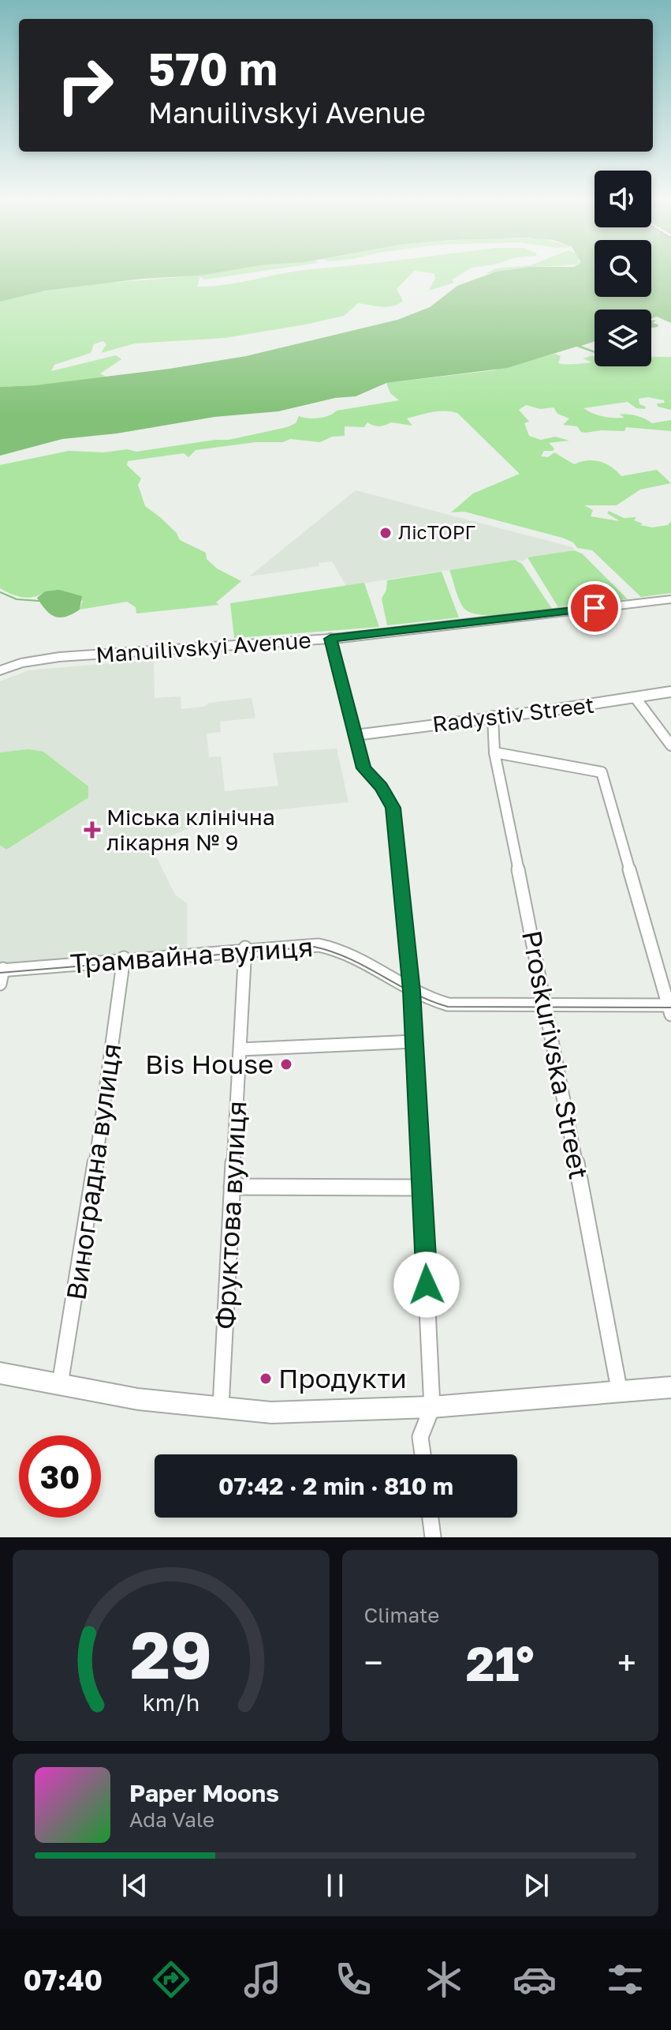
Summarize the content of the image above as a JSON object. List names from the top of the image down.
{
  "streets": {
    "main road": ["Manuilivskyi Avenue"],
    "street": [
      "Radystiv Street",
      "Трамвайна вулиця",
      "Proskurivska Street",
      "Виноградна вулиця",
      "Фруктова вулиця"
    ]
  },
  "crossings": [
    ["Radystiv Street", "Proskurivska Street"],
    ["Трамвайна вулиця", "Proskurivska Street"],
    ["Трамвайна вулиця", "Виноградна вулиця"],
    ["Трамвайна вулиця", "Фруктова вулиця"]
  ],
  "places": {
    "other": ["ЛісТОРГ", "Bis House", "Продукти"],
    "health": ["Міська клінічна лікарня № 9"]
  },
  "page": {
    "turn": ["570 m", "Manuilivskyi Avenue"],
    "limit": "30",
    "trip": "07:42 · 2 min · 810 m",
    "tile": "Climate",
    "heat": ["−", "21°", "+"],
    "song": ["Paper Moons", "Ada Vale"],
    "tabs": "07:40",
    "gauge": ["29", "km/h"]
  }
}
